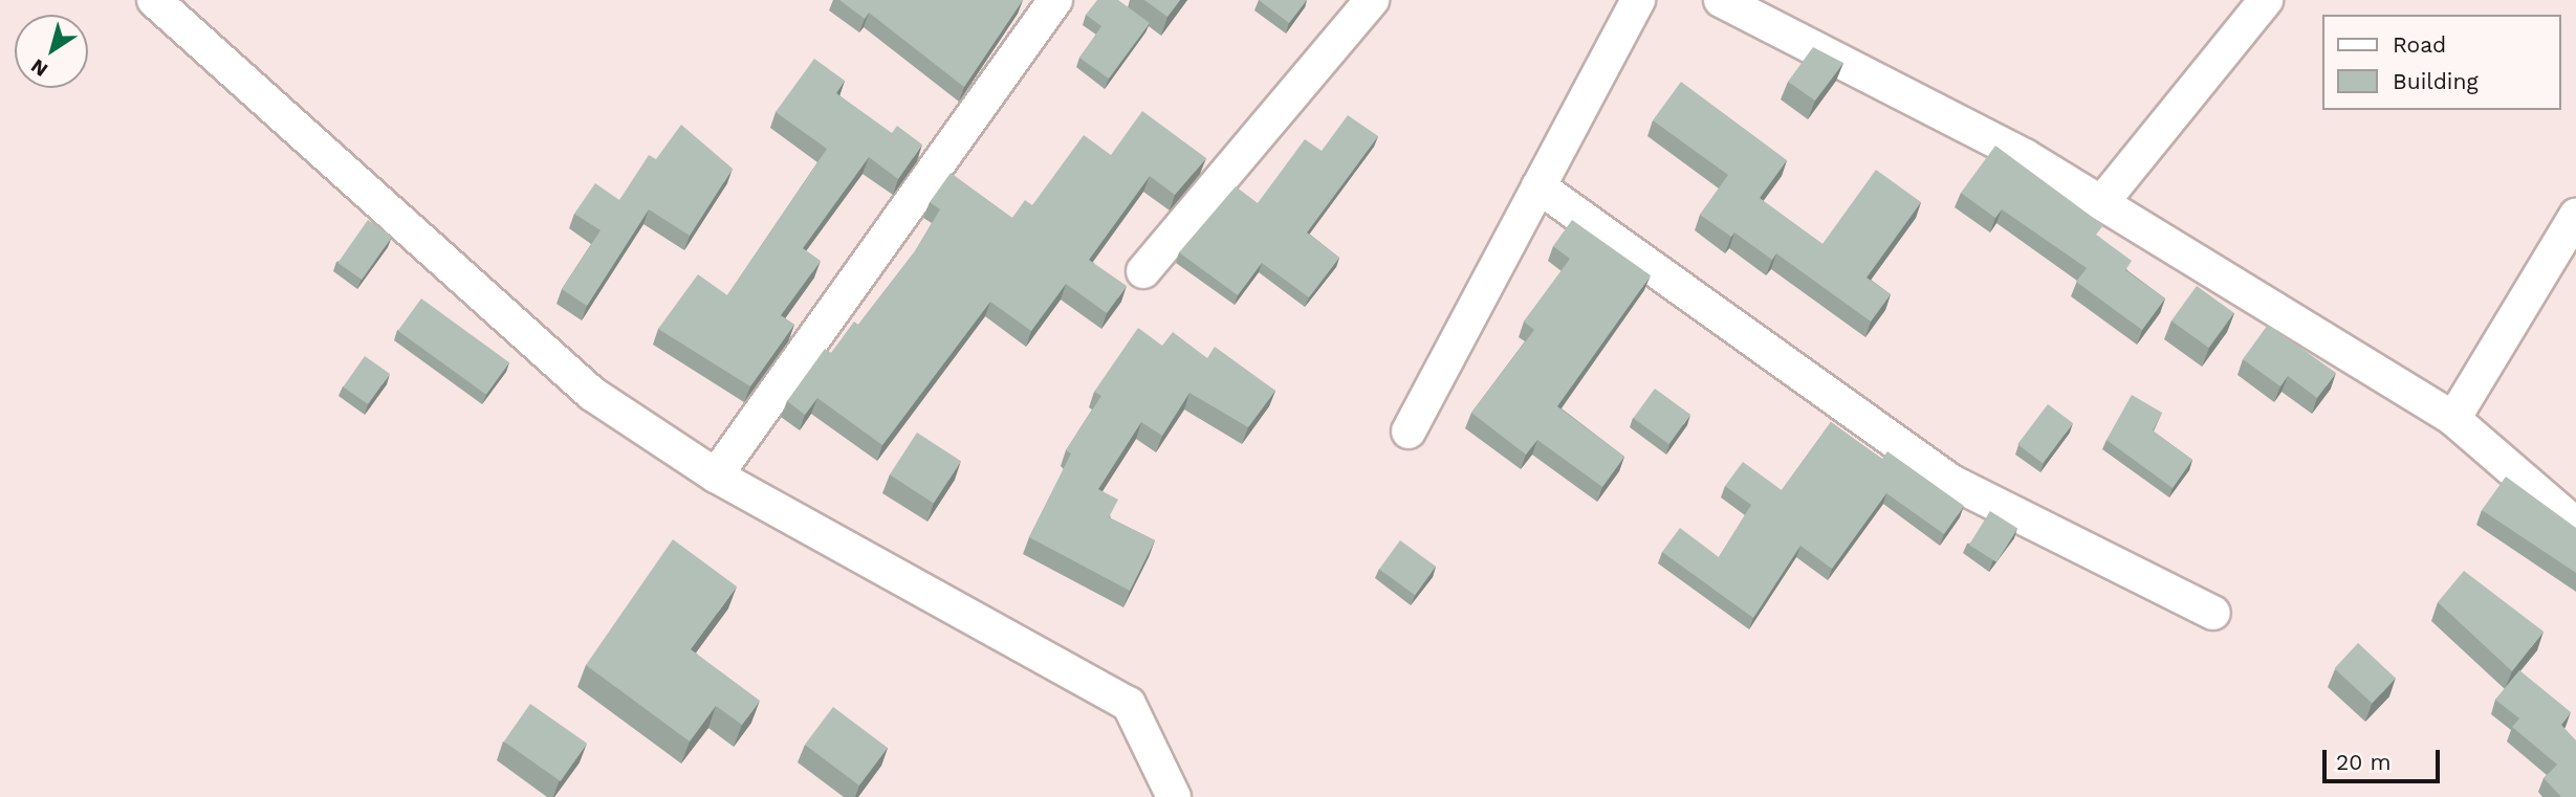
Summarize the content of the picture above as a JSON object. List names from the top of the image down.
{
  "legend": ["Road", "Building"],
  "scale_bar": "20 m",
  "north": "bottom left"
}
